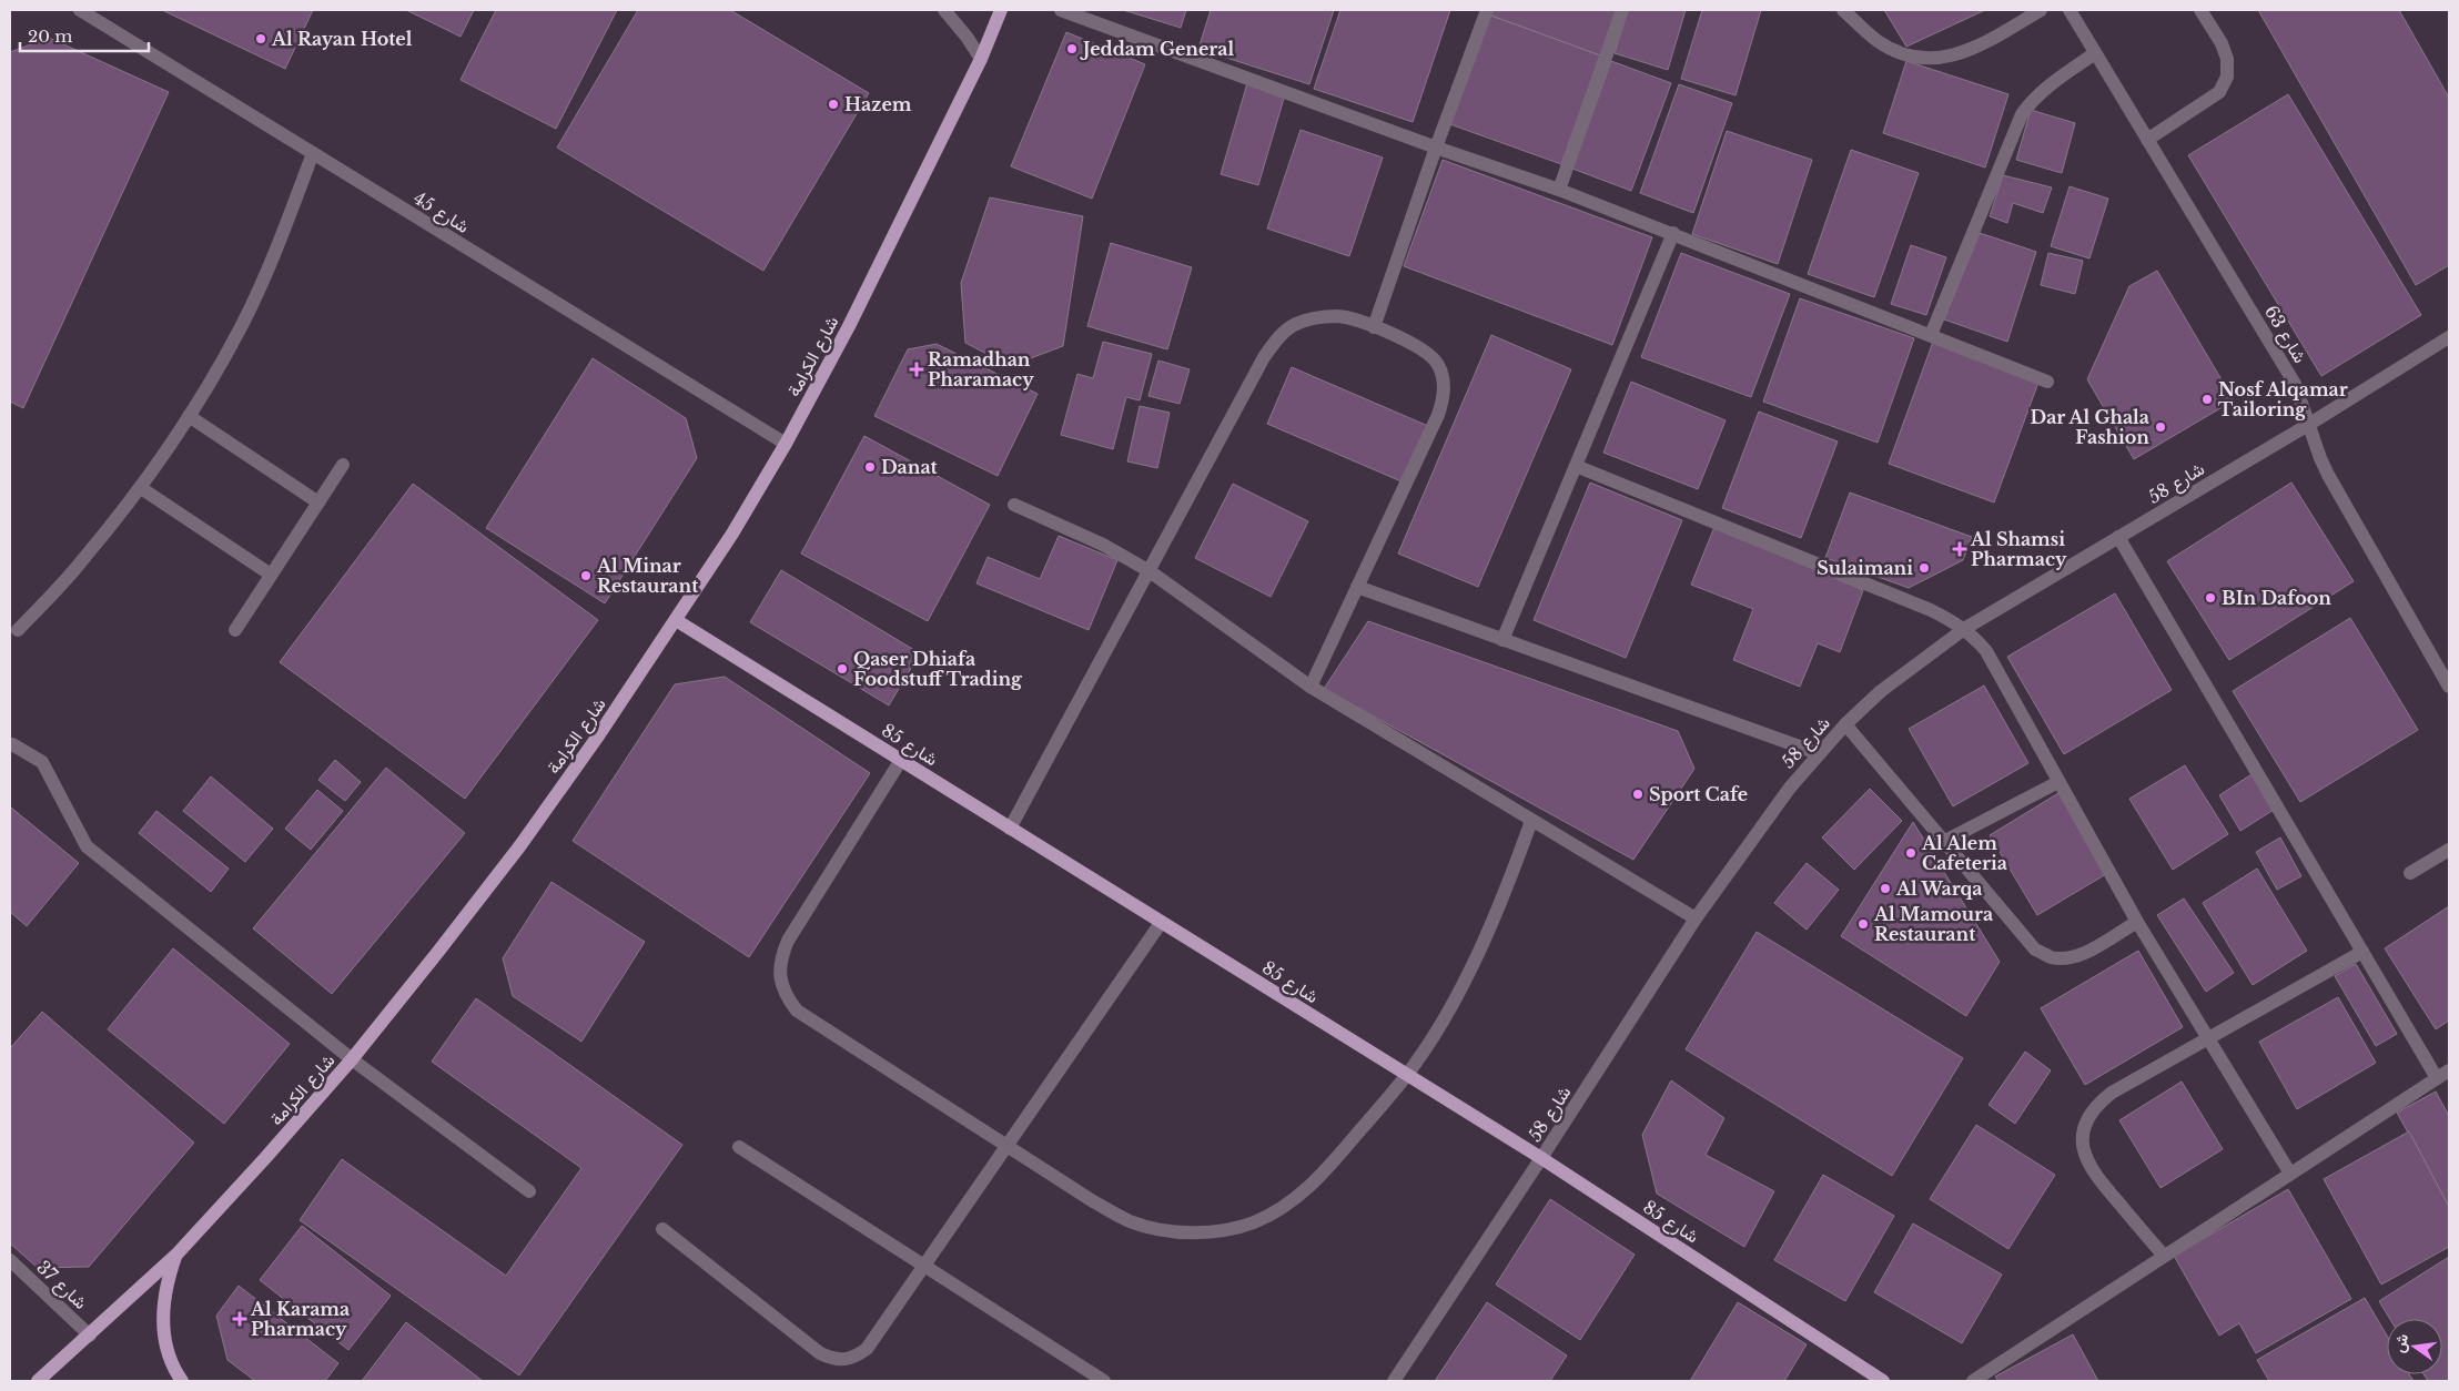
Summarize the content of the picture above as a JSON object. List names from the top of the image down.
{
  "streets": {
    "main road": ["شارع الكرامة", "شارع 85"],
    "street": [
      "شارع 45",
      "شارع 63",
      "شارع 58",
      "شارع 37"
    ]
  },
  "crossings": [
    ["شارع 45", "شارع الكرامة"],
    ["شارع 63", "شارع 58"],
    ["شارع الكرامة", "شارع 85"],
    ["شارع الكرامة", "شارع 37"],
    ["شارع 58", "شارع 85"]
  ],
  "places": {
    "other": [
      "Al Rayan Hotel",
      "Jeddam General",
      "Hazem",
      "Nosf Alqamar Tailoring",
      "Dar Al Ghala Fashion",
      "Danat",
      "Sulaimani",
      "Al Minar Restaurant",
      "BIn Dafoon",
      "Qaser Dhiafa Foodstuff Trading",
      "Sport Cafe",
      "Al Alem Cafeteria",
      "Al Warqa",
      "Al Mamoura Restaurant"
    ],
    "health": ["Ramadhan Pharamacy", "Al Shamsi Pharmacy", "Al Karama Pharmacy"]
  },
  "scale_bar": "20 m",
  "north": "left"
}
